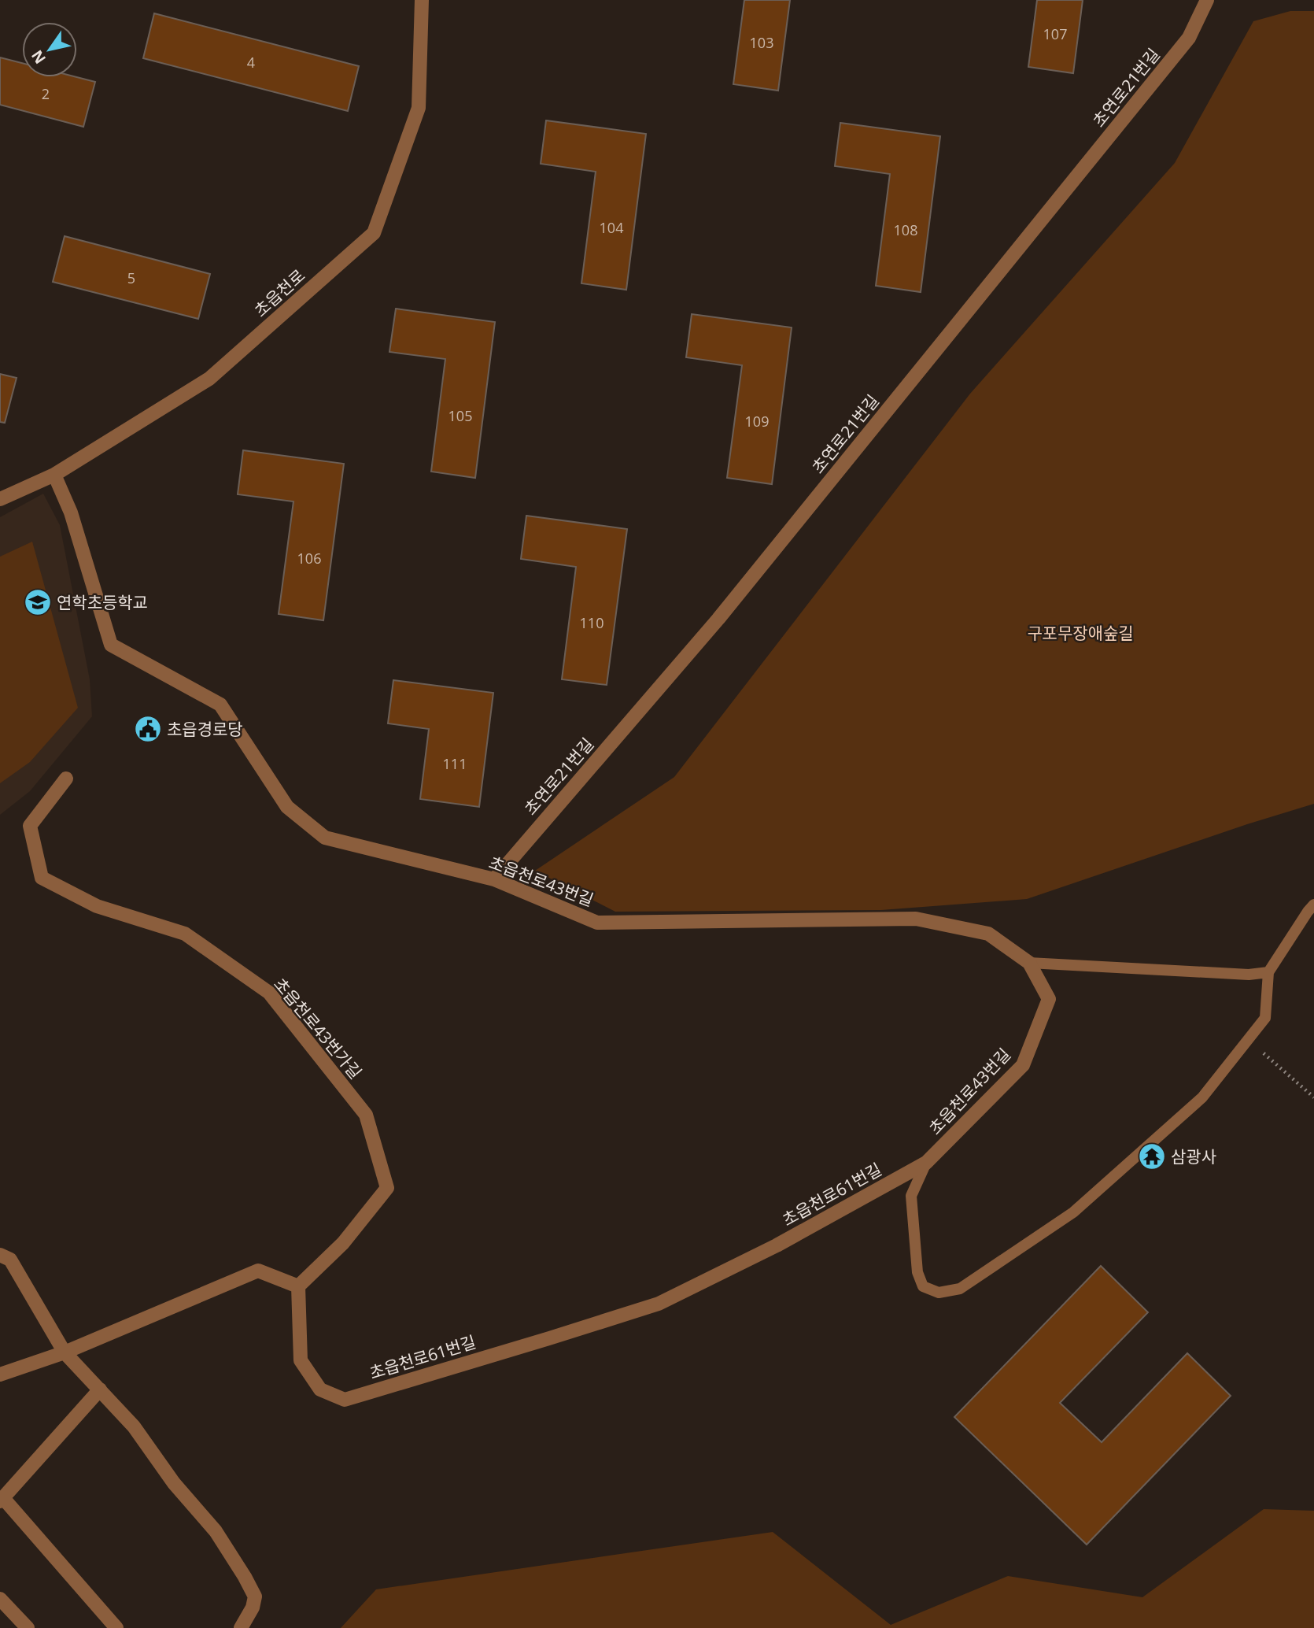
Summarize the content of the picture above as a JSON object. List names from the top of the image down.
{
  "streets": {
    "street": [
      "초연로21번길",
      "초읍천로",
      "초읍천로43번길",
      "초읍천로43번가길",
      "초읍천로61번길"
    ]
  },
  "crossings": [
    ["초연로21번길", "초읍천로43번길"],
    ["초읍천로", "초읍천로43번길"],
    ["초읍천로43번길", "초읍천로61번길"],
    ["초읍천로43번가길", "초읍천로61번길"]
  ],
  "parks": ["구포무장애숲길"],
  "places": {
    "school or university": ["연학초등학교"],
    "public building": ["초읍경로당"],
    "temple": ["삼광사"]
  },
  "house_numbers": [
    "107",
    "103",
    "4",
    "2",
    "104",
    "108",
    "5",
    "105",
    "109",
    "106",
    "110",
    "111"
  ],
  "north": "bottom left"
}
